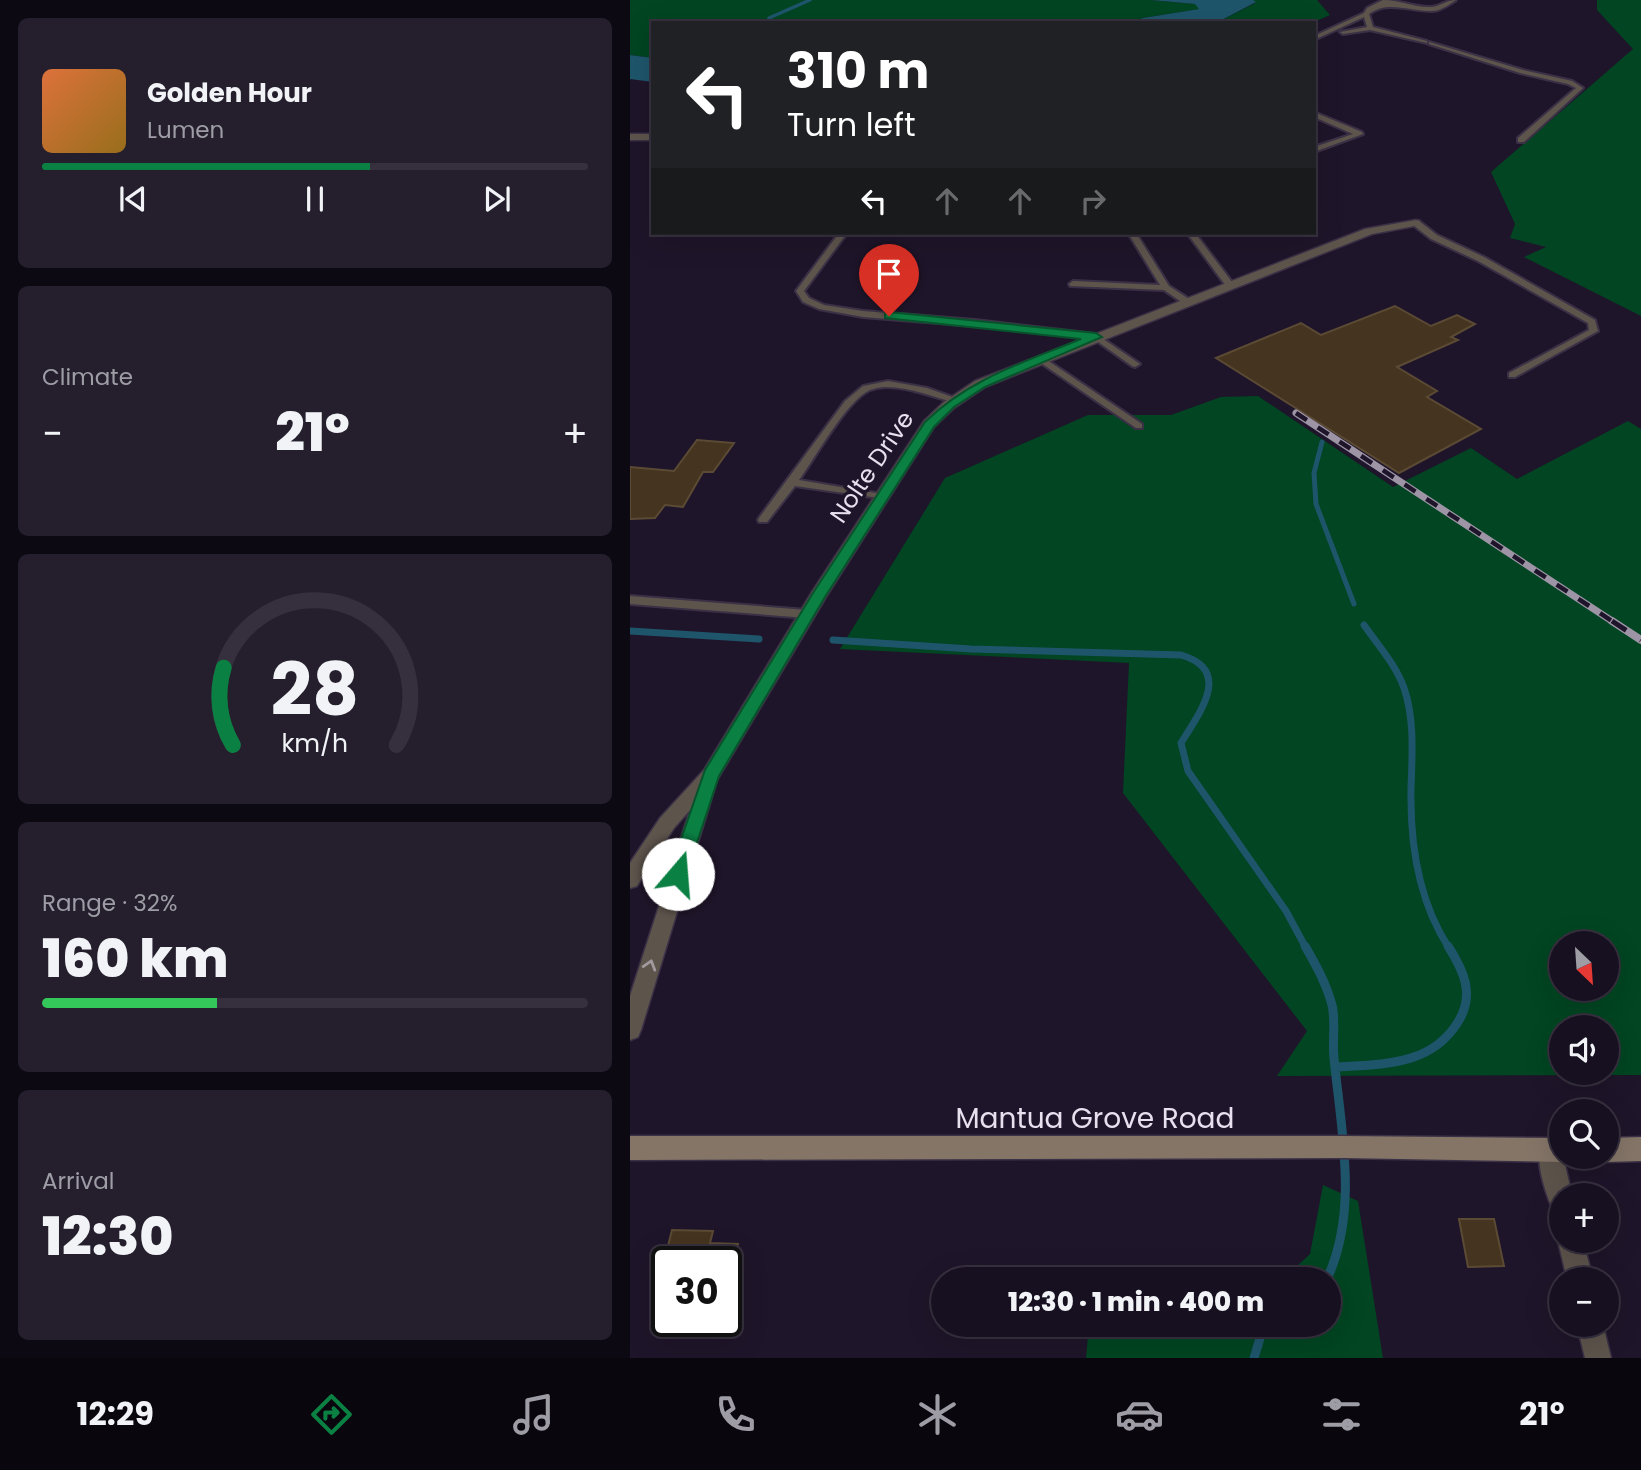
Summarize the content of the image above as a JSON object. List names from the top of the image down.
{
  "streets": {
    "main road": ["Mantua Grove Road"],
    "street": ["Nolte Drive"]
  },
  "north": "bottom right",
  "page": {
    "turn": ["310 m", "Turn left"],
    "song": ["Golden Hour", "Lumen"],
    "tile": [
      "Climate",
      ["Range · 32%", "160 km"],
      ["Arrival", "12:30"]
    ],
    "heat": ["−", "21°", "+"],
    "map_buttons": ["+", "−"],
    "limit": "30",
    "trip": "12:30 · 1 min · 400 m",
    "tabs": ["12:29", "21°"],
    "gauge": ["28", "km/h"]
  }
}
